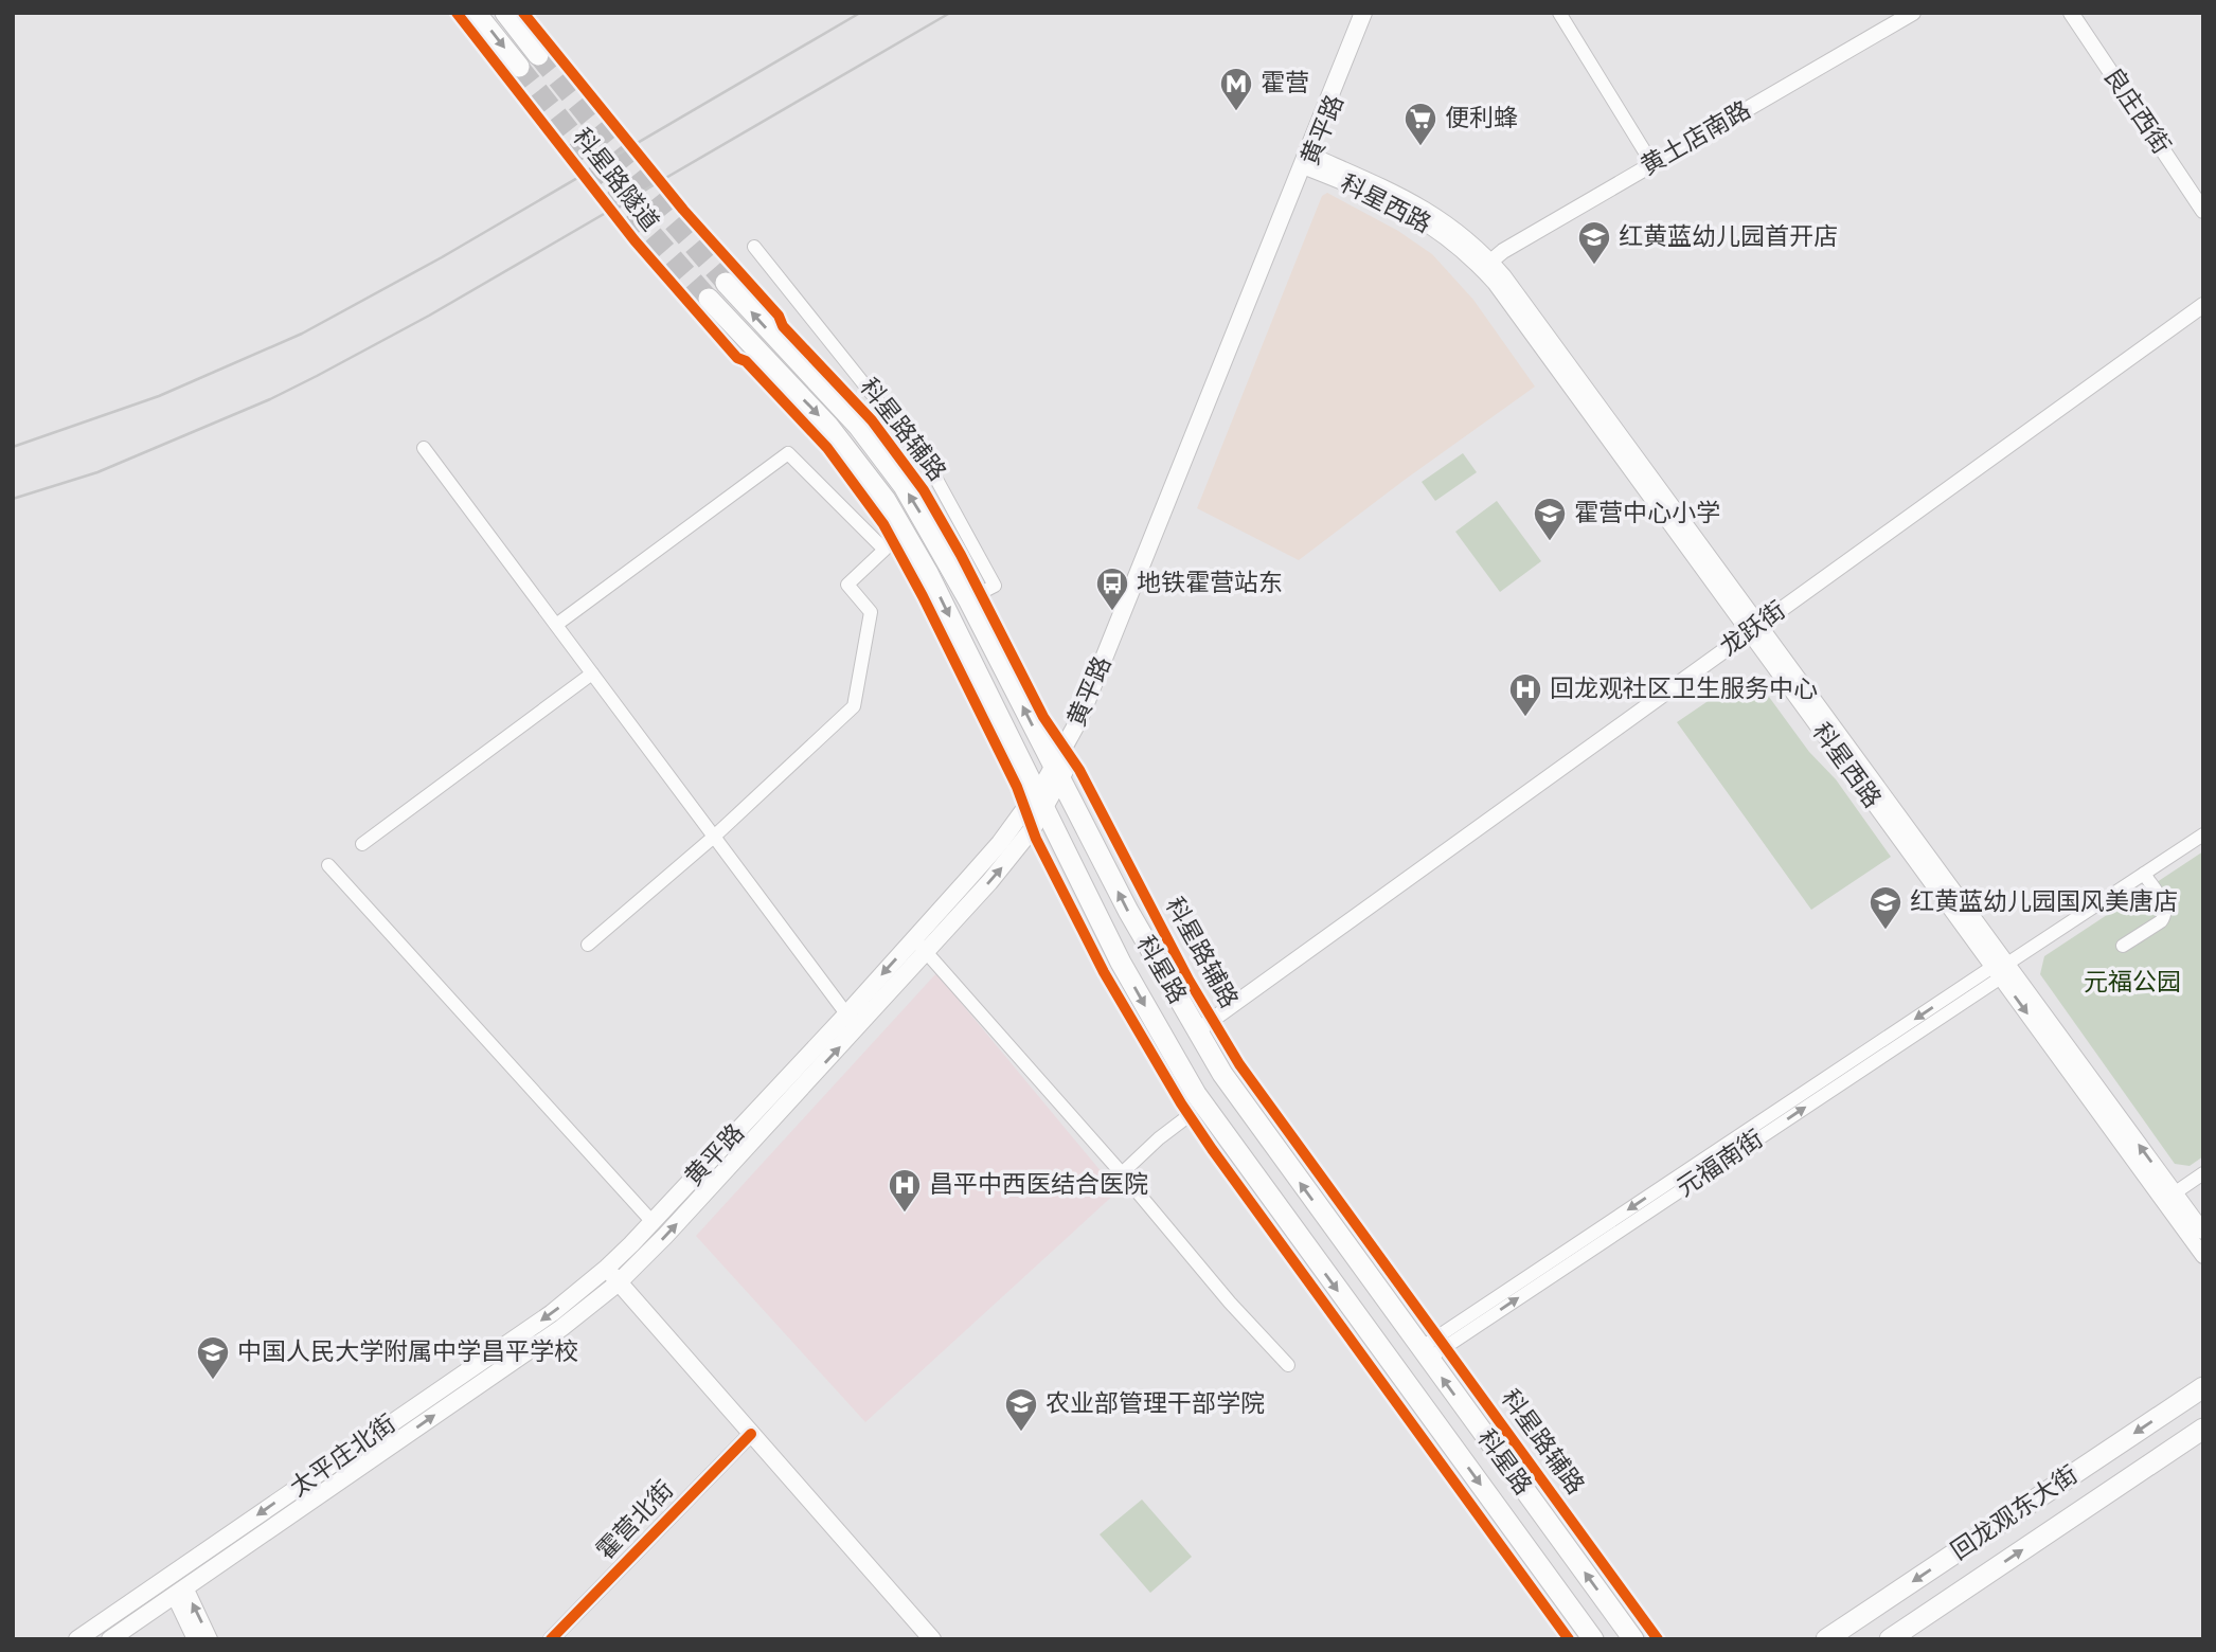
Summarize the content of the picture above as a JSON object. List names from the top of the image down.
{
  "streets": {
    "main road": [
      "黄平路",
      "科星路",
      "太平庄北街",
      "回龙观东大街"
    ],
    "street": [
      "良庄西街",
      "黄土店南路",
      "科星西路",
      "龙跃街",
      "元福南街",
      "霍营北街"
    ],
    "cycle path": ["科星路隧道", "科星路辅路"]
  },
  "crossings": [
    ["黄平路", "科星西路"],
    ["黄平路", "科星路"],
    ["黄平路", "太平庄北街"],
    ["黄土店南路", "科星西路"],
    ["科星西路", "龙跃街"],
    ["科星西路", "元福南街"],
    ["龙跃街", "科星路"],
    ["科星路", "元福南街"]
  ],
  "parks": ["元福公园"],
  "places": {
    "metro station": ["霍营"],
    "supermarket": ["便利蜂"],
    "school or university": [
      "红黄蓝幼儿园首开店",
      "霍营中心小学",
      "红黄蓝幼儿园国风美唐店",
      "中国人民大学附属中学昌平学校",
      "农业部管理干部学院"
    ],
    "bus stop": ["地铁霍营站东"],
    "hospital": ["回龙观社区卫生服务中心", "昌平中西医结合医院"]
  }
}
